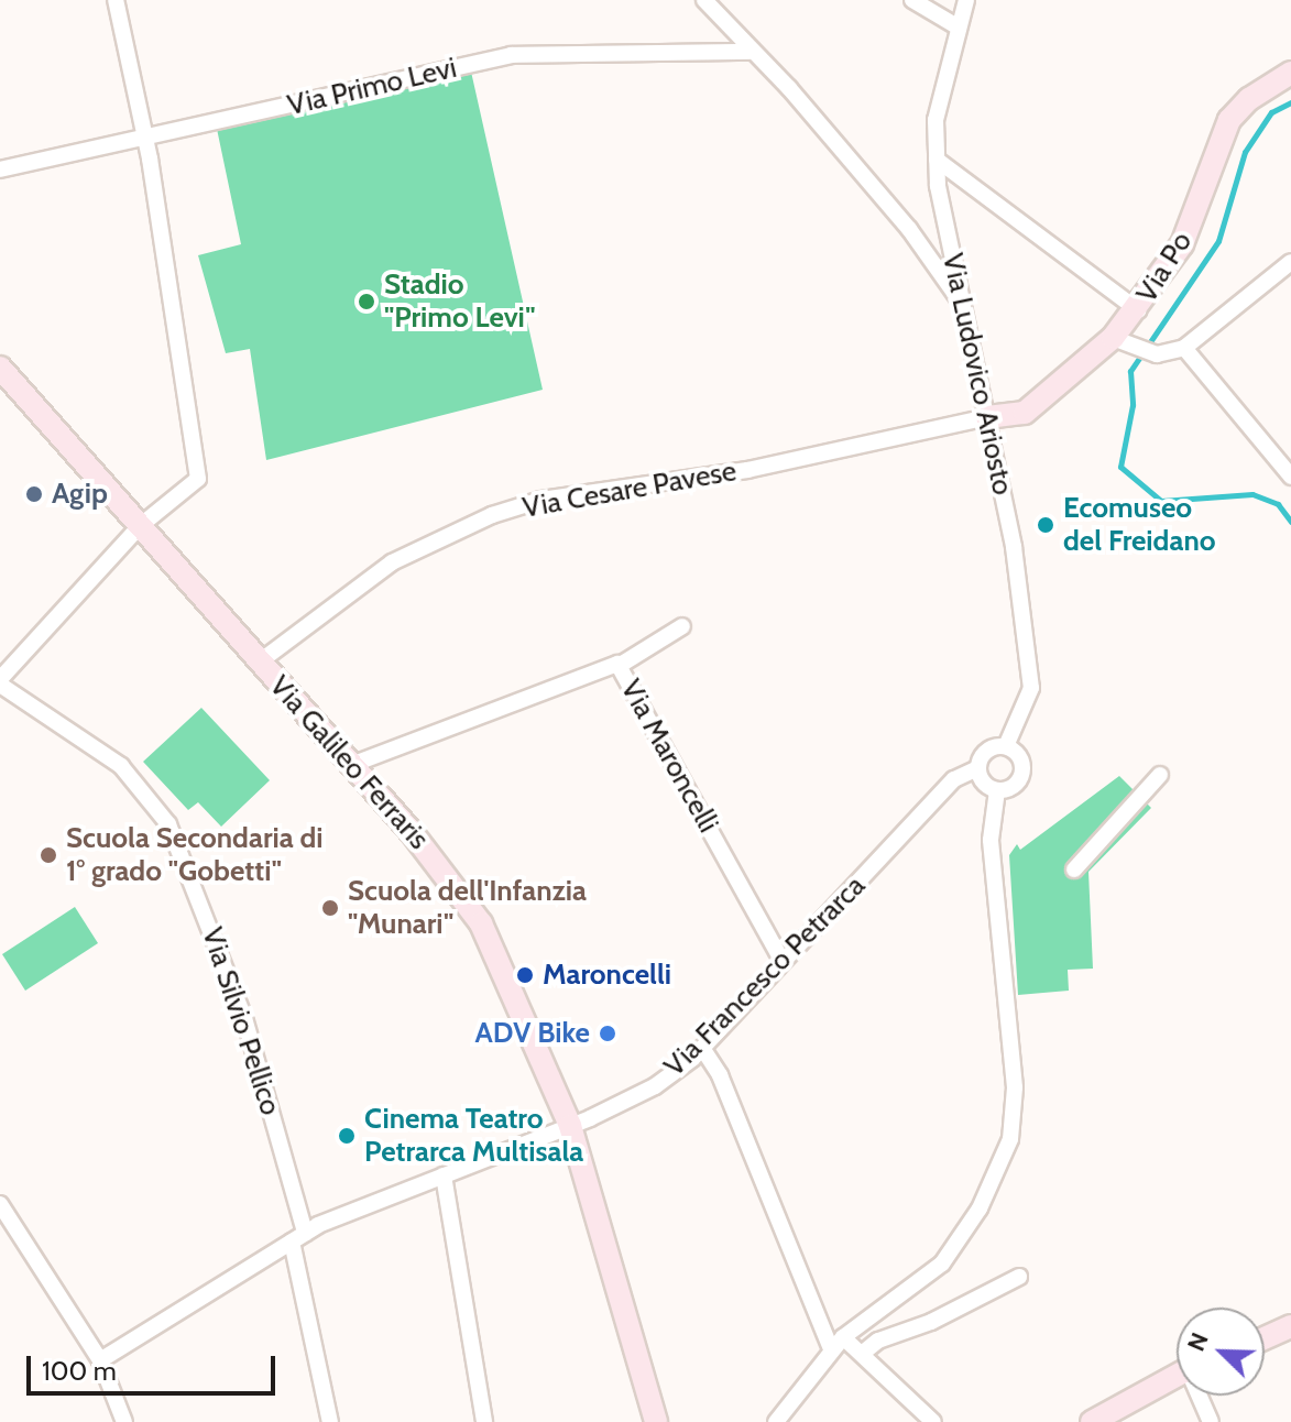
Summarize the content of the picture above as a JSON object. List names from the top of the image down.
{
  "streets": {
    "main road": ["Via Po", "Via Galileo Ferraris"],
    "street": [
      "Via Primo Levi",
      "Via Ludovico Ariosto",
      "Via Cesare Pavese",
      "Via Maroncelli",
      "Via Francesco Petrarca",
      "Via Silvio Pellico"
    ]
  },
  "crossings": [
    ["Via Po", "Via Ludovico Ariosto"],
    ["Via Po", "Via Cesare Pavese"],
    ["Via Ludovico Ariosto", "Via Cesare Pavese"],
    ["Via Ludovico Ariosto", "Via Francesco Petrarca"],
    ["Via Cesare Pavese", "Via Galileo Ferraris"],
    ["Via Maroncelli", "Via Galileo Ferraris"],
    ["Via Maroncelli", "Via Francesco Petrarca"],
    ["Via Galileo Ferraris", "Via Francesco Petrarca"],
    ["Via Francesco Petrarca", "Via Silvio Pellico"]
  ],
  "places": [
    "Stadio \"Primo Levi\"",
    "Agip",
    "Ecomuseo del Freidano",
    "Scuola Secondaria di 1° grado \"Gobetti\"",
    "Scuola dell'Infanzia \"Munari\"",
    "Maroncelli",
    "ADV Bike",
    "Cinema Teatro Petrarca Multisala"
  ],
  "scale_bar": "100 m",
  "north": "top left"
}
